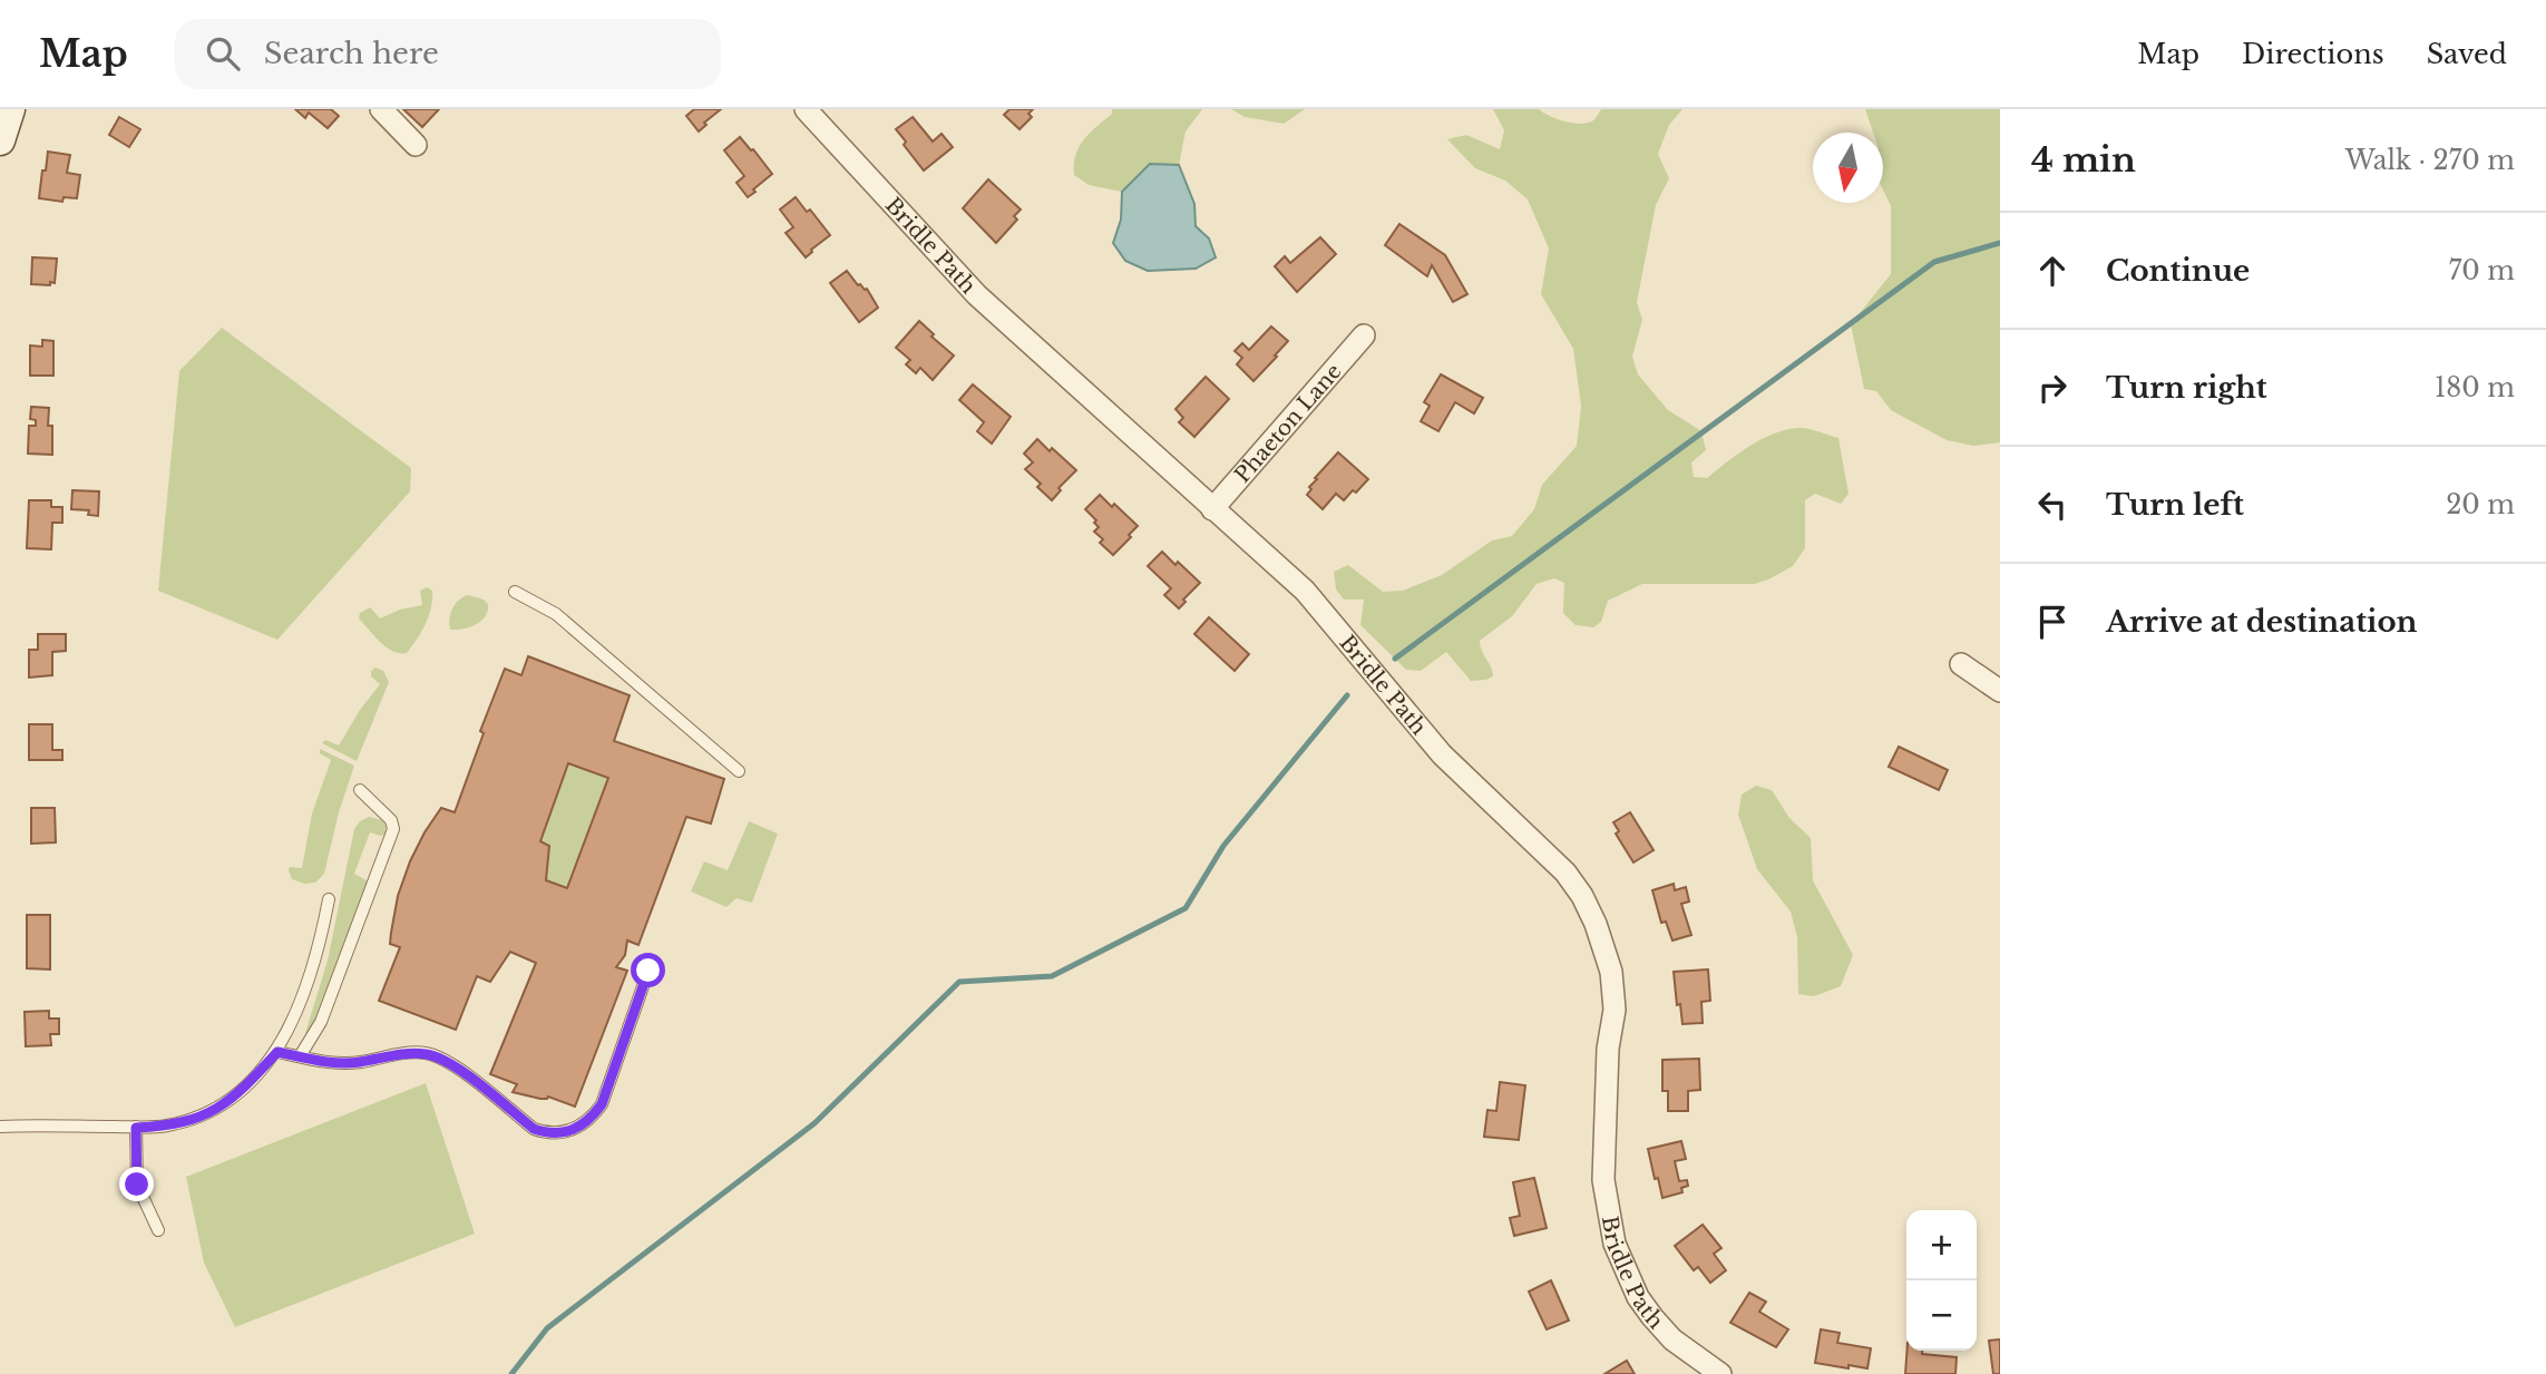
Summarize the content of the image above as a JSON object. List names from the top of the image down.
{
  "streets": {
    "street": ["Bridle Path", "Phaeton Lane"]
  },
  "crossings": [
    ["Bridle Path", "Phaeton Lane"]
  ],
  "north": "bottom",
  "page": {
    "header": "Map",
    "search": "Search here",
    "nav": ["Map", "Directions", "Saved"],
    "heading": ["4 min", "Walk · 270 m"],
    "list": [
      ["Continue", "70 m"],
      ["Turn right", "180 m"],
      ["Turn left", "20 m"],
      "Arrive at destination"
    ],
    "map_buttons": ["+", "−"]
  }
}
